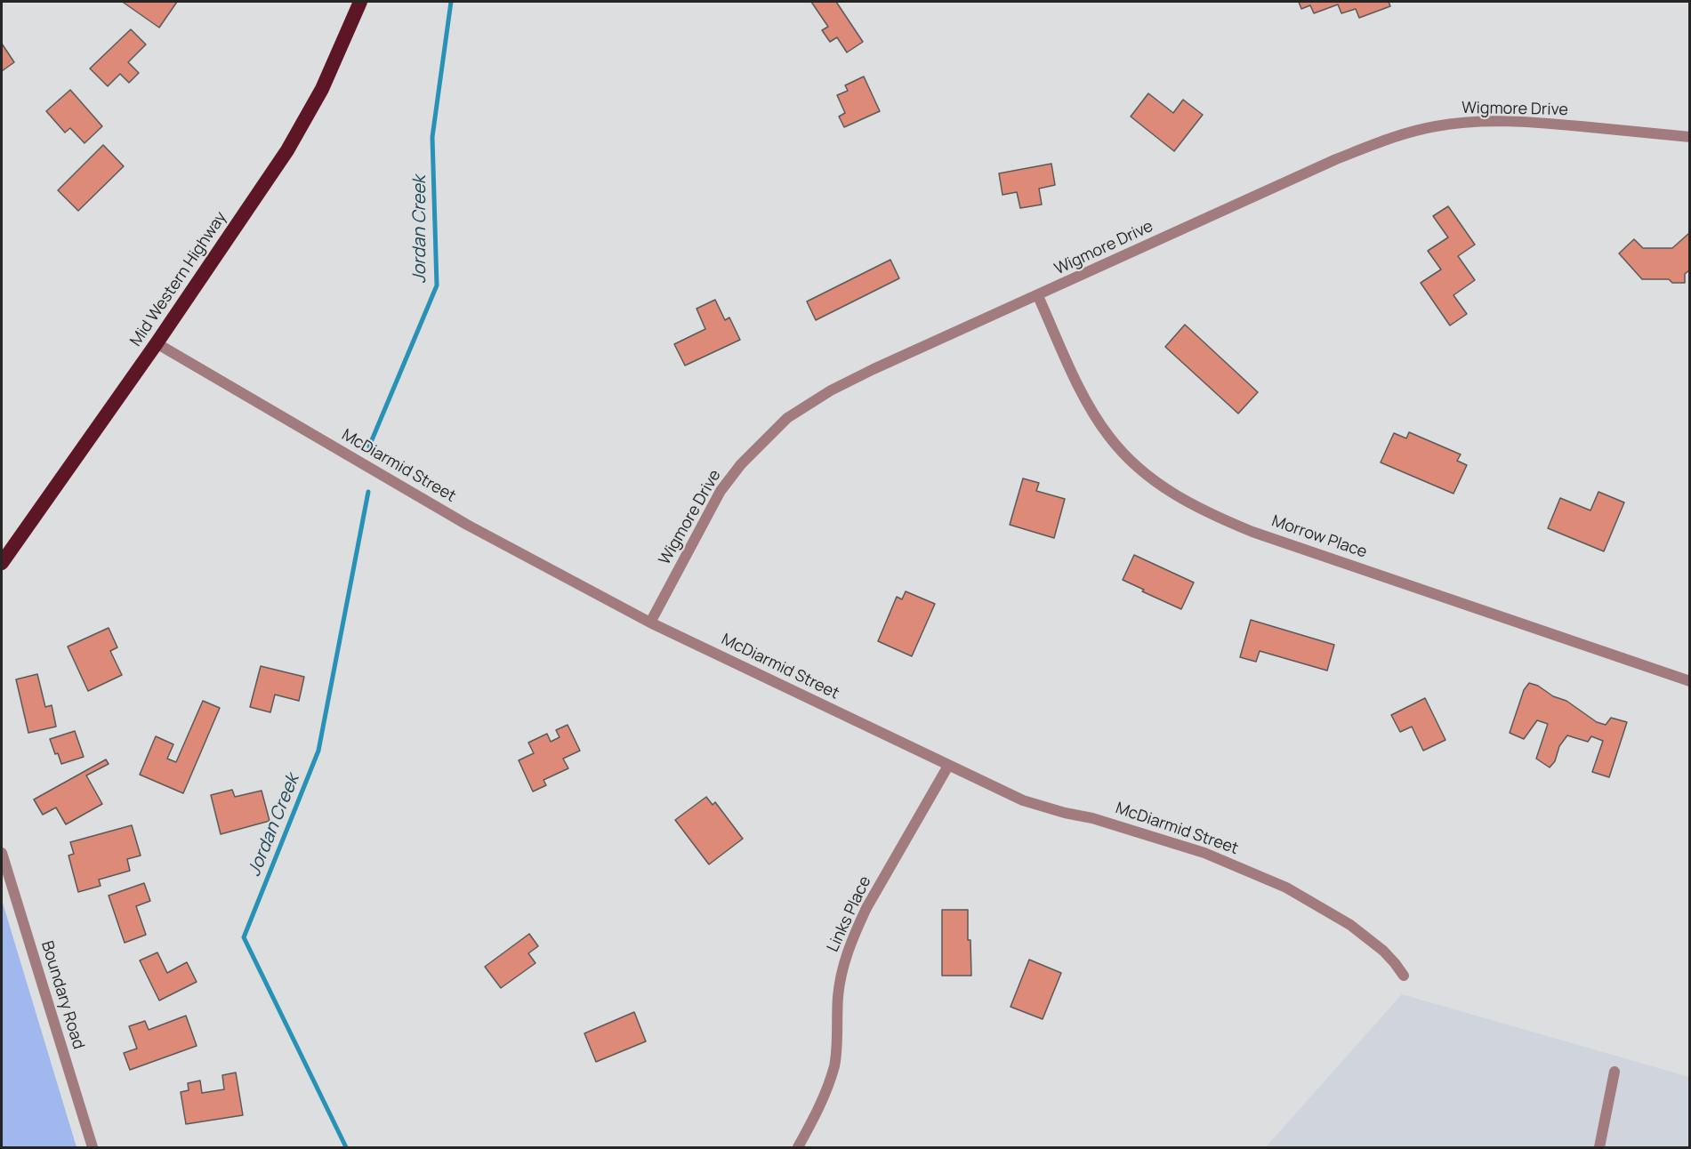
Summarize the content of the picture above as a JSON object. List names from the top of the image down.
{
  "streets": {
    "highway": ["Mid Western Highway"],
    "street": [
      "Wigmore Drive",
      "McDiarmid Street",
      "Morrow Place",
      "Links Place",
      "Boundary Road"
    ]
  },
  "crossings": [
    ["Wigmore Drive", "McDiarmid Street"],
    ["Wigmore Drive", "Morrow Place"],
    ["Mid Western Highway", "McDiarmid Street"],
    ["McDiarmid Street", "Links Place"]
  ],
  "water": ["Jordan Creek"]
}
